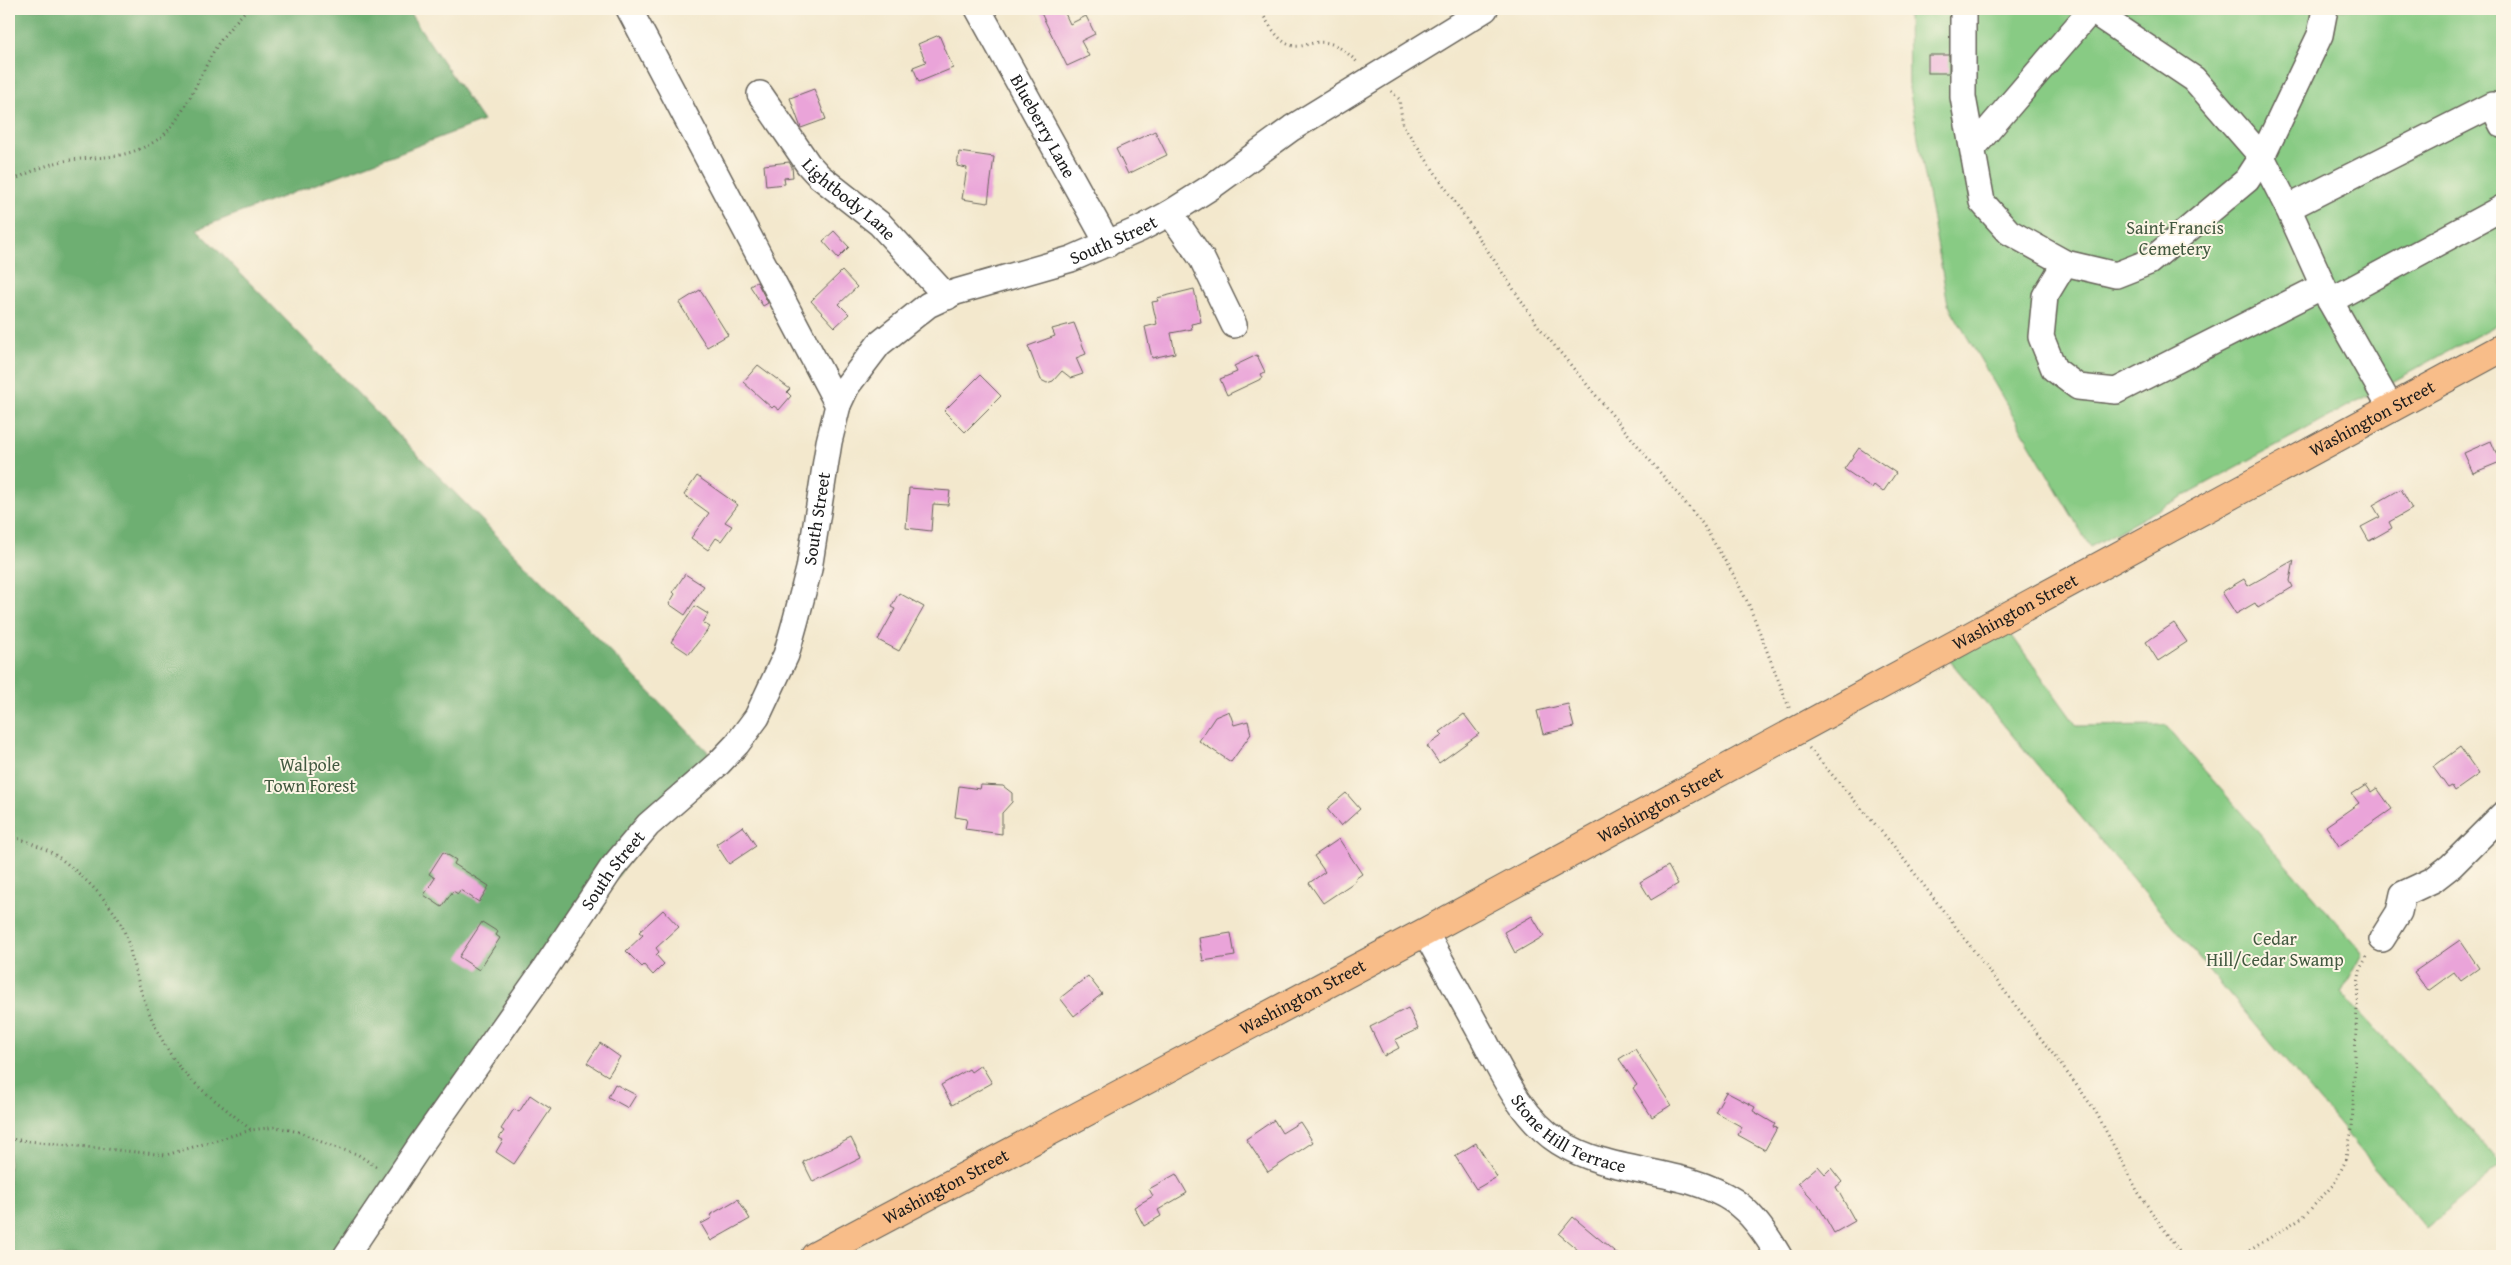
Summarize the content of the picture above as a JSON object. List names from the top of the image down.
{
  "streets": {
    "main road": ["Washington Street"],
    "street": [
      "Blueberry Lane",
      "Lightbody Lane",
      "South Street",
      "Stone Hill Terrace"
    ]
  },
  "crossings": [
    ["Blueberry Lane", "South Street"],
    ["Lightbody Lane", "South Street"],
    ["Washington Street", "Stone Hill Terrace"]
  ],
  "parks": ["Saint Francis Cemetery", "Walpole Town Forest", "Cedar Hill/Cedar Swamp"]
}
